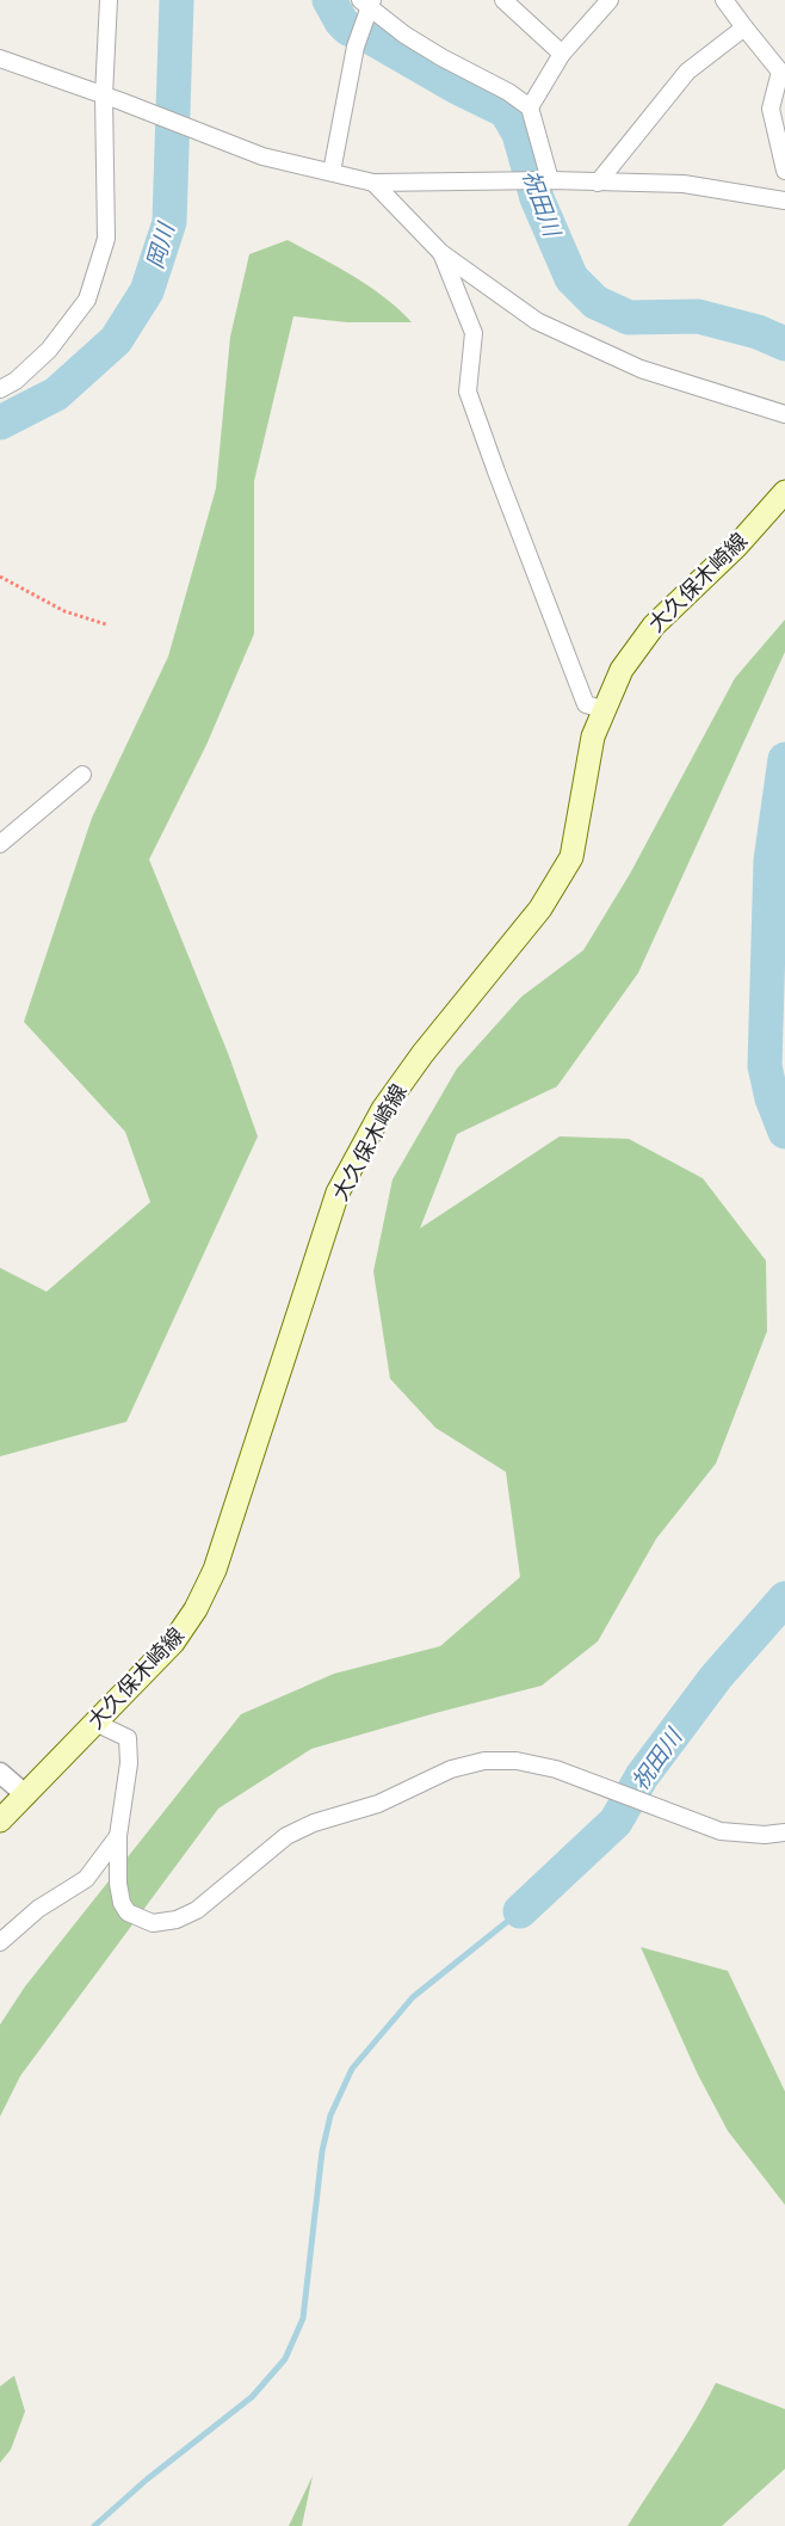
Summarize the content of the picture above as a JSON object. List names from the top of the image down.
{
  "streets": {
    "main road": ["大久保木崎線"]
  },
  "water": ["祝田川", "岡川"]
}
